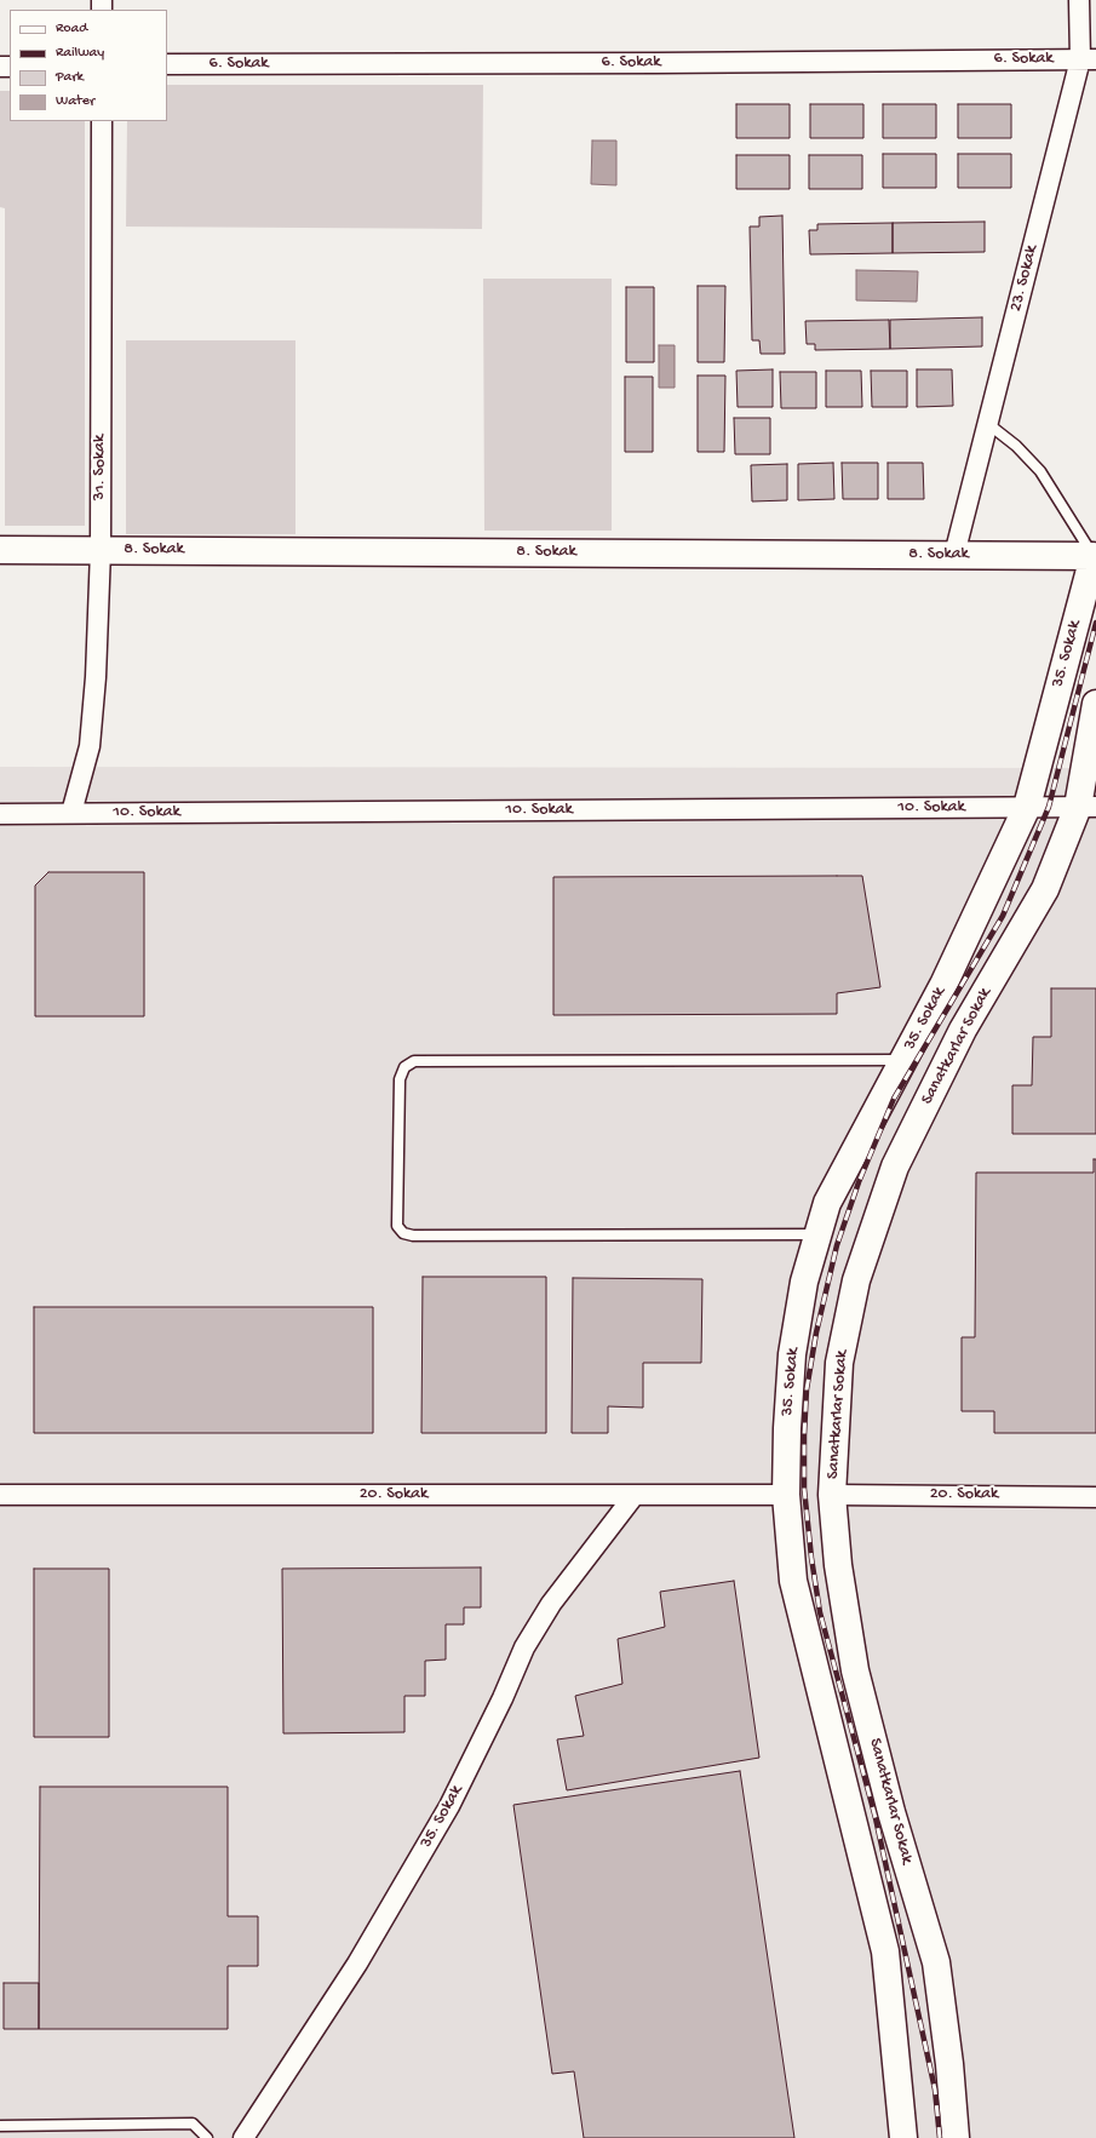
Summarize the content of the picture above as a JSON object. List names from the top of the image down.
{
  "streets": {
    "street": [
      "6. Sokak",
      "23. Sokak",
      "31. Sokak",
      "8. Sokak",
      "35. Sokak",
      "10. Sokak",
      "Sanatkarlar Sokak",
      "20. Sokak"
    ]
  },
  "crossings": [
    ["6. Sokak", "23. Sokak"],
    ["23. Sokak", "8. Sokak"],
    ["31. Sokak", "8. Sokak"],
    ["31. Sokak", "10. Sokak"],
    ["8. Sokak", "35. Sokak"],
    ["35. Sokak", "10. Sokak"],
    ["35. Sokak", "20. Sokak"],
    ["10. Sokak", "Sanatkarlar Sokak"],
    ["Sanatkarlar Sokak", "20. Sokak"]
  ],
  "legend": [
    "Road",
    "Railway",
    "Park",
    "Water"
  ]
}
